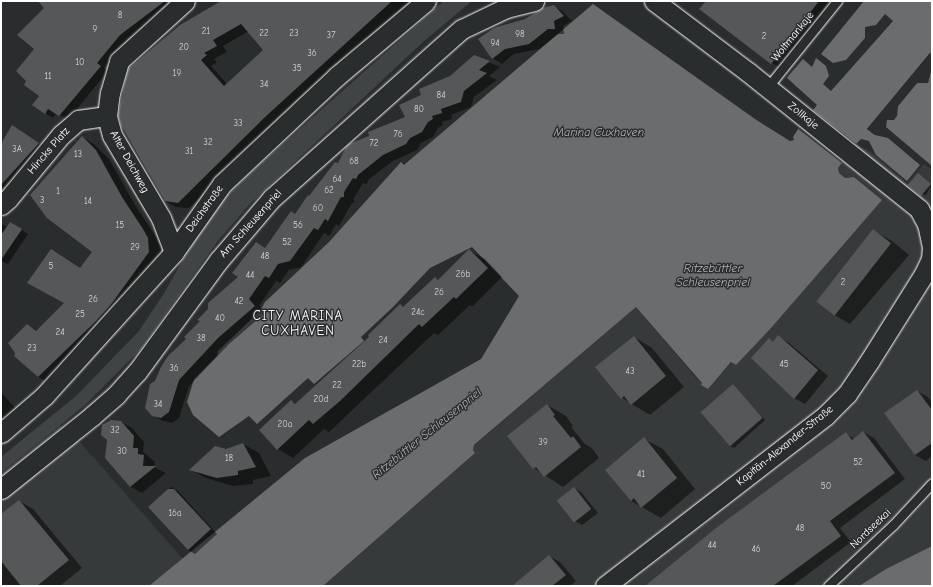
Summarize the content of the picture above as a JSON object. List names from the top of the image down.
{
  "streets": {
    "street": [
      "Zollkaje",
      "Hincks Platz",
      "Alter Deichweg",
      "Deichstraße",
      "Am Schleusenpriel",
      "Kapitän-Alexander-Straße"
    ],
    "lane": ["Woltmankaje", "Nordseekai"]
  },
  "crossings": [
    ["Woltmankaje", "Zollkaje"],
    ["Zollkaje", "Kapitän-Alexander-Straße"],
    ["Hincks Platz", "Alter Deichweg"],
    ["Alter Deichweg", "Deichstraße"]
  ],
  "districts": ["CITY MARINA CUXHAVEN"],
  "water": ["Marina Cuxhaven", "Ritzebüttler Schleusenpriel"],
  "house_numbers": [
    "8",
    "9",
    "21",
    "22",
    "23",
    "98",
    "37",
    "2",
    "94",
    "20",
    "36",
    "10",
    "35",
    "19",
    "11",
    "34",
    "84",
    "80",
    "33",
    "76",
    "32",
    "72",
    "3A",
    "31",
    "13",
    "68",
    "64",
    "62",
    "1",
    "3",
    "14",
    "60",
    "15",
    "56",
    "52",
    "29",
    "48",
    "5",
    "26b",
    "44",
    "2",
    "26",
    "26",
    "42",
    "24c",
    "25",
    "40",
    "24",
    "38",
    "24",
    "23",
    "22b",
    "45",
    "36",
    "43",
    "22",
    "20d",
    "34",
    "20a",
    "32",
    "39",
    "30",
    "18",
    "52",
    "41",
    "50",
    "16a",
    "48",
    "44",
    "46"
  ]
}
